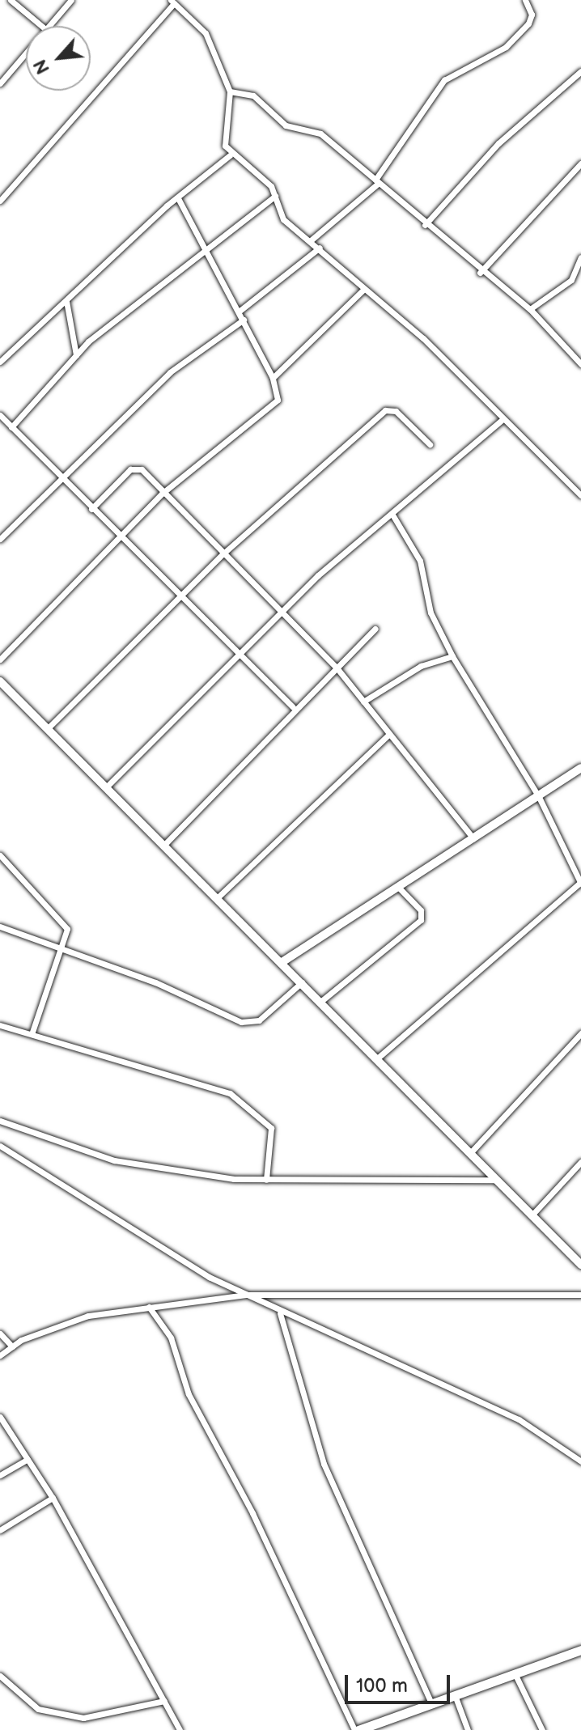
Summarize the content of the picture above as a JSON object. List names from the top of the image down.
{
  "scale_bar": "100 m",
  "north": "bottom left"
}
